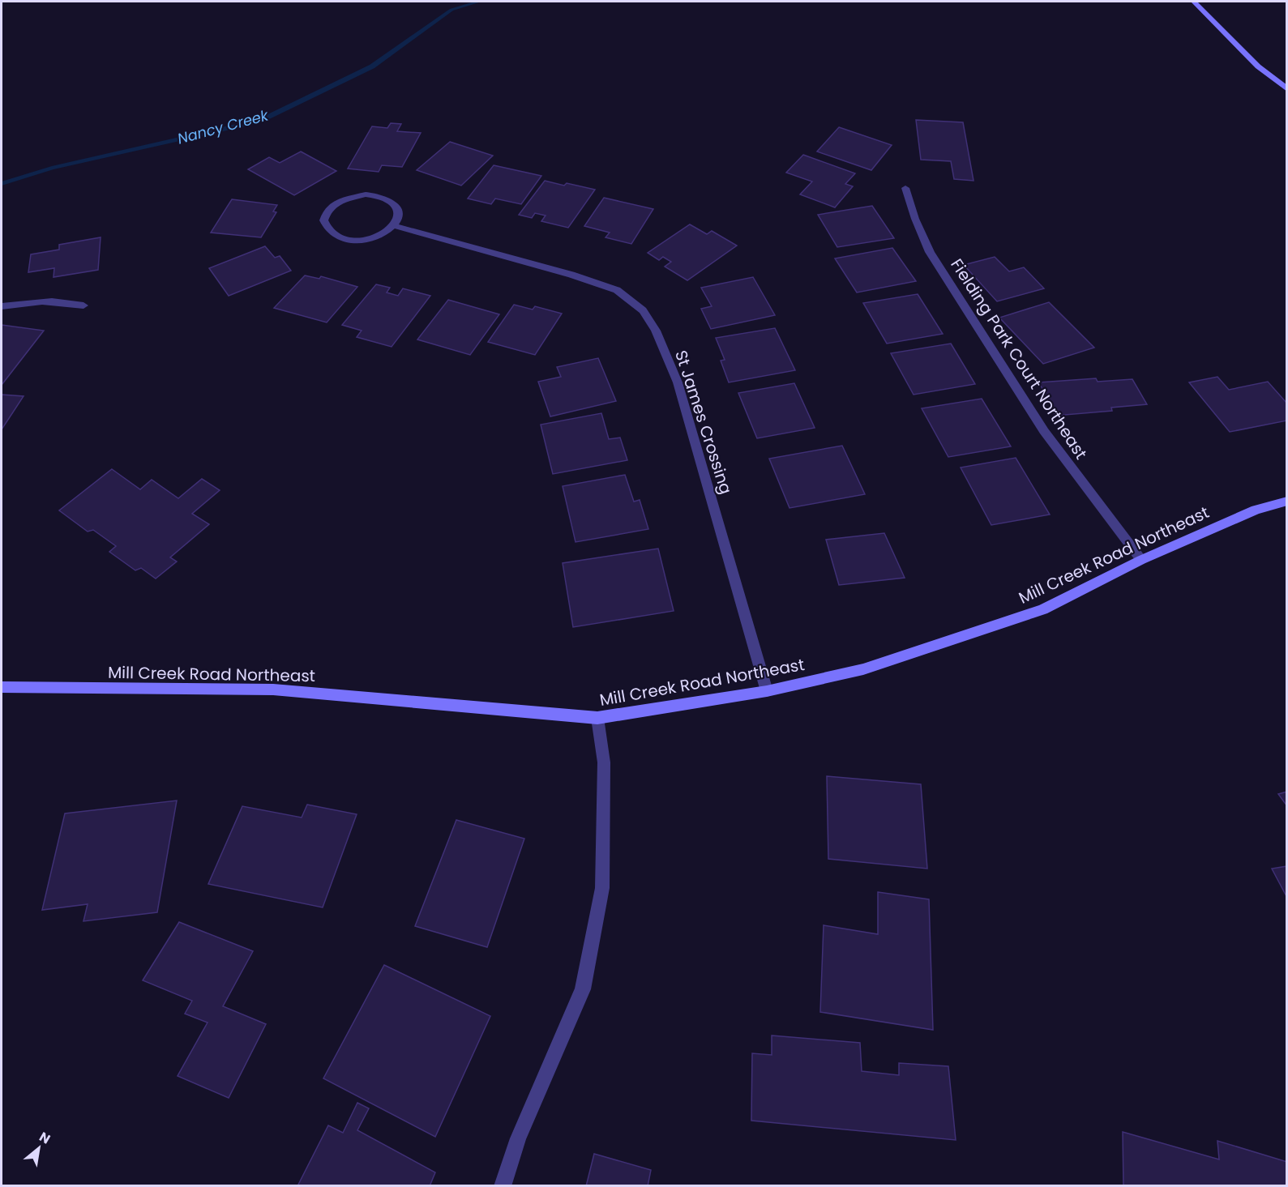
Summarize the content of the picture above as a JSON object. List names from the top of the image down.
{
  "streets": {
    "street": ["Fielding Park Court Northeast", "St James Crossing", "Mill Creek Road Northeast"]
  },
  "crossings": [
    ["Fielding Park Court Northeast", "Mill Creek Road Northeast"],
    ["St James Crossing", "Mill Creek Road Northeast"]
  ],
  "water": ["Nancy Creek"],
  "north": "top right"
}
